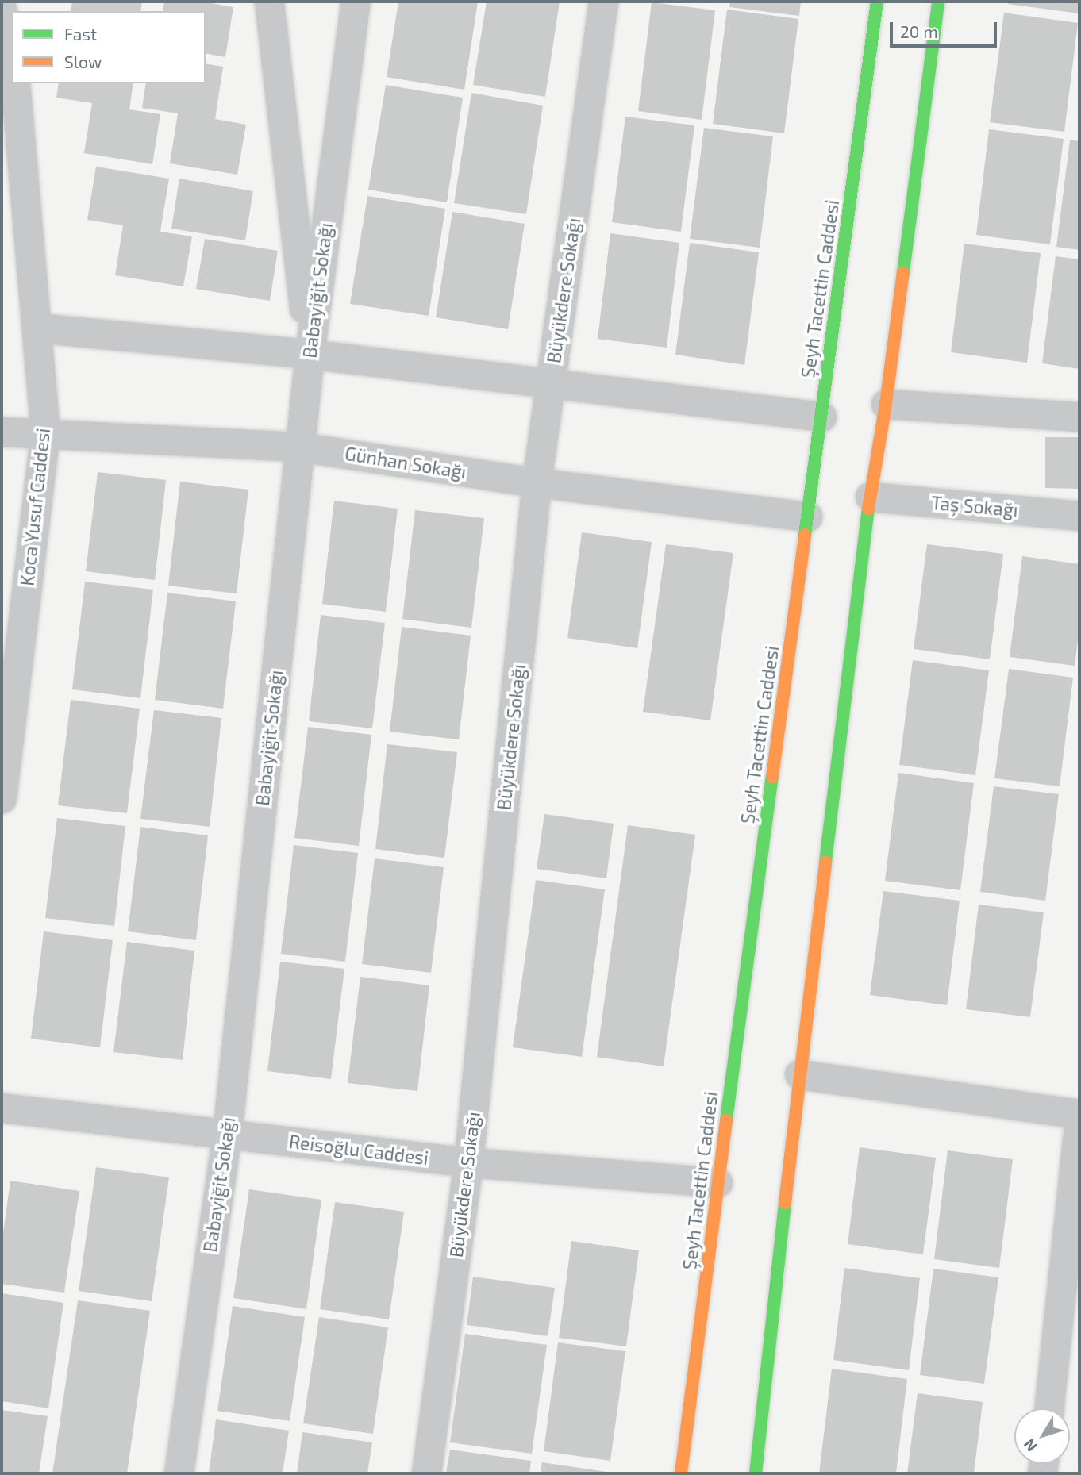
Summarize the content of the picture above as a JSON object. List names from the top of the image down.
{
  "streets": {
    "street": [
      "Şeyh Tacettin Caddesi",
      "Babayiğit Sokağı",
      "Büyükdere Sokağı",
      "Günhan Sokağı",
      "Taş Sokağı",
      "Koca Yusuf Caddesi",
      "Reisoğlu Caddesi"
    ]
  },
  "crossings": [
    ["Şeyh Tacettin Caddesi", "Günhan Sokağı"],
    ["Şeyh Tacettin Caddesi", "Reisoğlu Caddesi"],
    ["Babayiğit Sokağı", "Günhan Sokağı"],
    ["Babayiğit Sokağı", "Reisoğlu Caddesi"],
    ["Büyükdere Sokağı", "Günhan Sokağı"],
    ["Büyükdere Sokağı", "Reisoğlu Caddesi"],
    ["Günhan Sokağı", "Koca Yusuf Caddesi"]
  ],
  "legend": ["Fast", "Slow"],
  "scale_bar": "20 m",
  "north": "bottom left"
}
